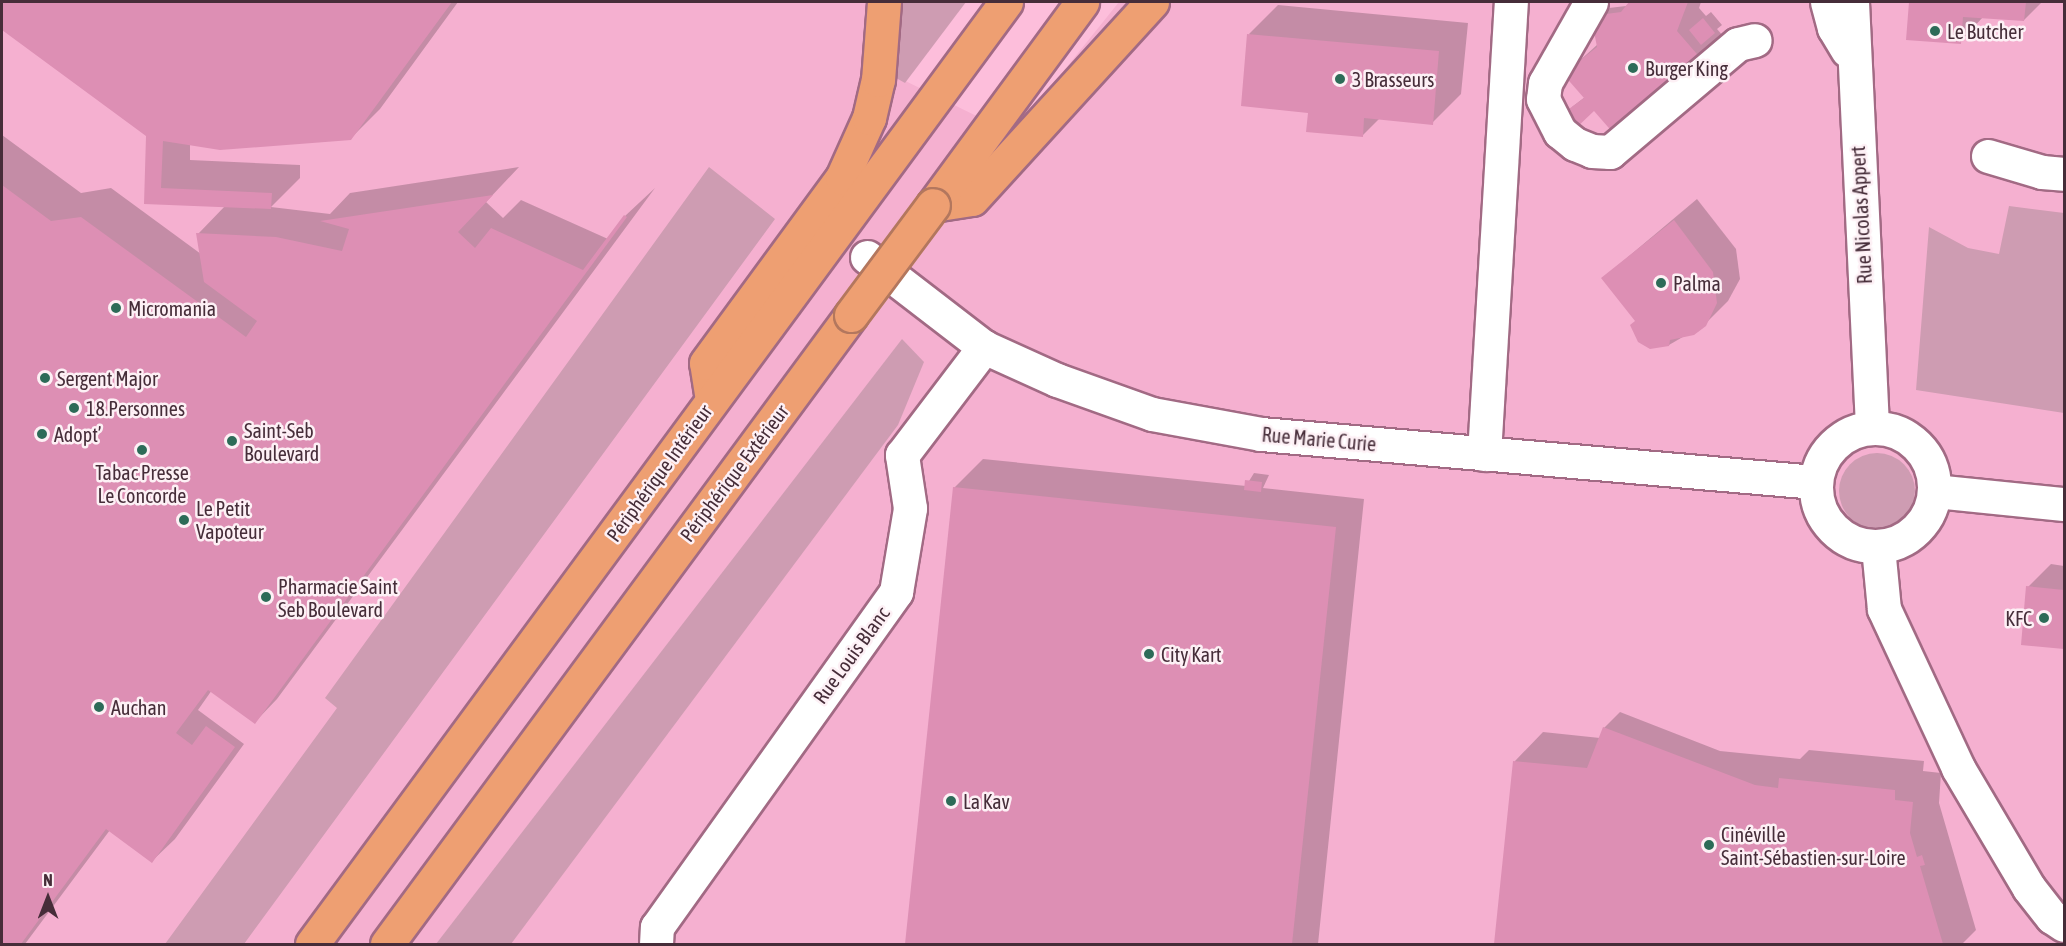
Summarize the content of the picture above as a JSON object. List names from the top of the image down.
{
  "streets": {
    "highway": ["Périphérique Intérieur", "Périphérique Extérieur"],
    "street": ["Rue Nicolas Appert", "Rue Marie Curie", "Rue Louis Blanc"]
  },
  "crossings": [
    ["Rue Nicolas Appert", "Rue Marie Curie"],
    ["Rue Marie Curie", "Rue Louis Blanc"]
  ],
  "places": [
    "Le Butcher",
    "Burger King",
    "3 Brasseurs",
    "Palma",
    "Micromania",
    "Sergent Major",
    "18.Personnes",
    "Adopt’",
    "Saint-Seb Boulevard",
    "Tabac Presse Le Concorde",
    "Le Petit Vapoteur",
    "Pharmacie Saint Seb Boulevard",
    "KFC",
    "City Kart",
    "Auchan",
    "La Kav",
    "Cinéville Saint-Sébastien-sur-Loire"
  ],
  "north": "top"
}
